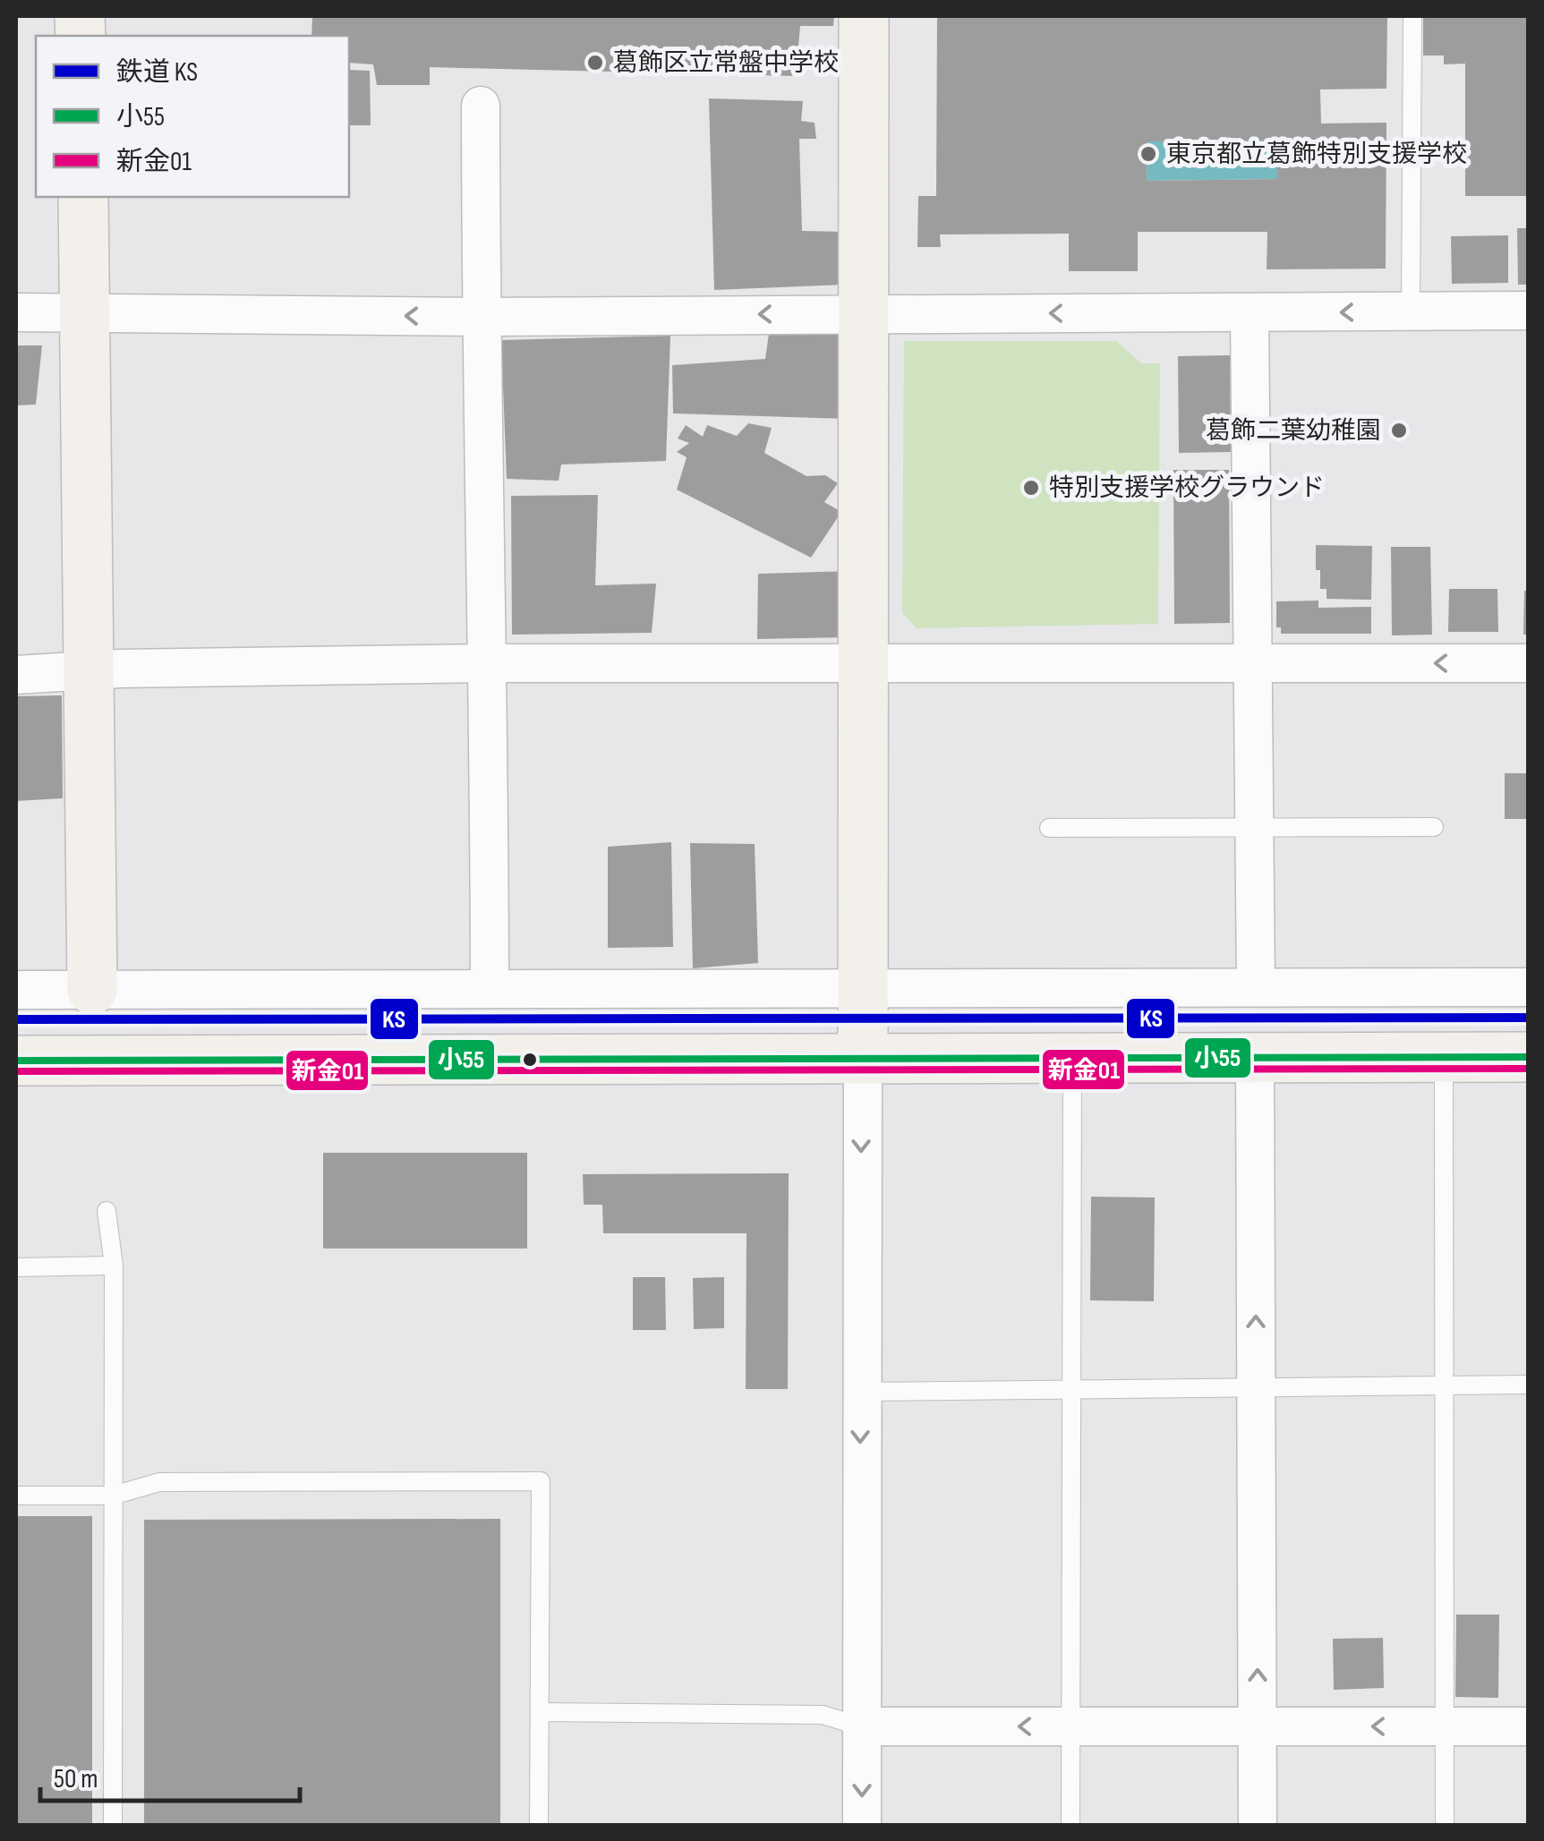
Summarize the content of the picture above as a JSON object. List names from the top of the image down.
{
  "places": [
    "葛飾区立常盤中学校",
    "東京都立葛飾特別支援学校",
    "葛飾二葉幼稚園",
    "特別支援学校グラウンド"
  ],
  "lines": ["rail line KS", "transit line 小55", "transit line 新金01"],
  "legend": ["鉄道 KS", "小55", "新金01"],
  "scale_bar": "50 m"
}
